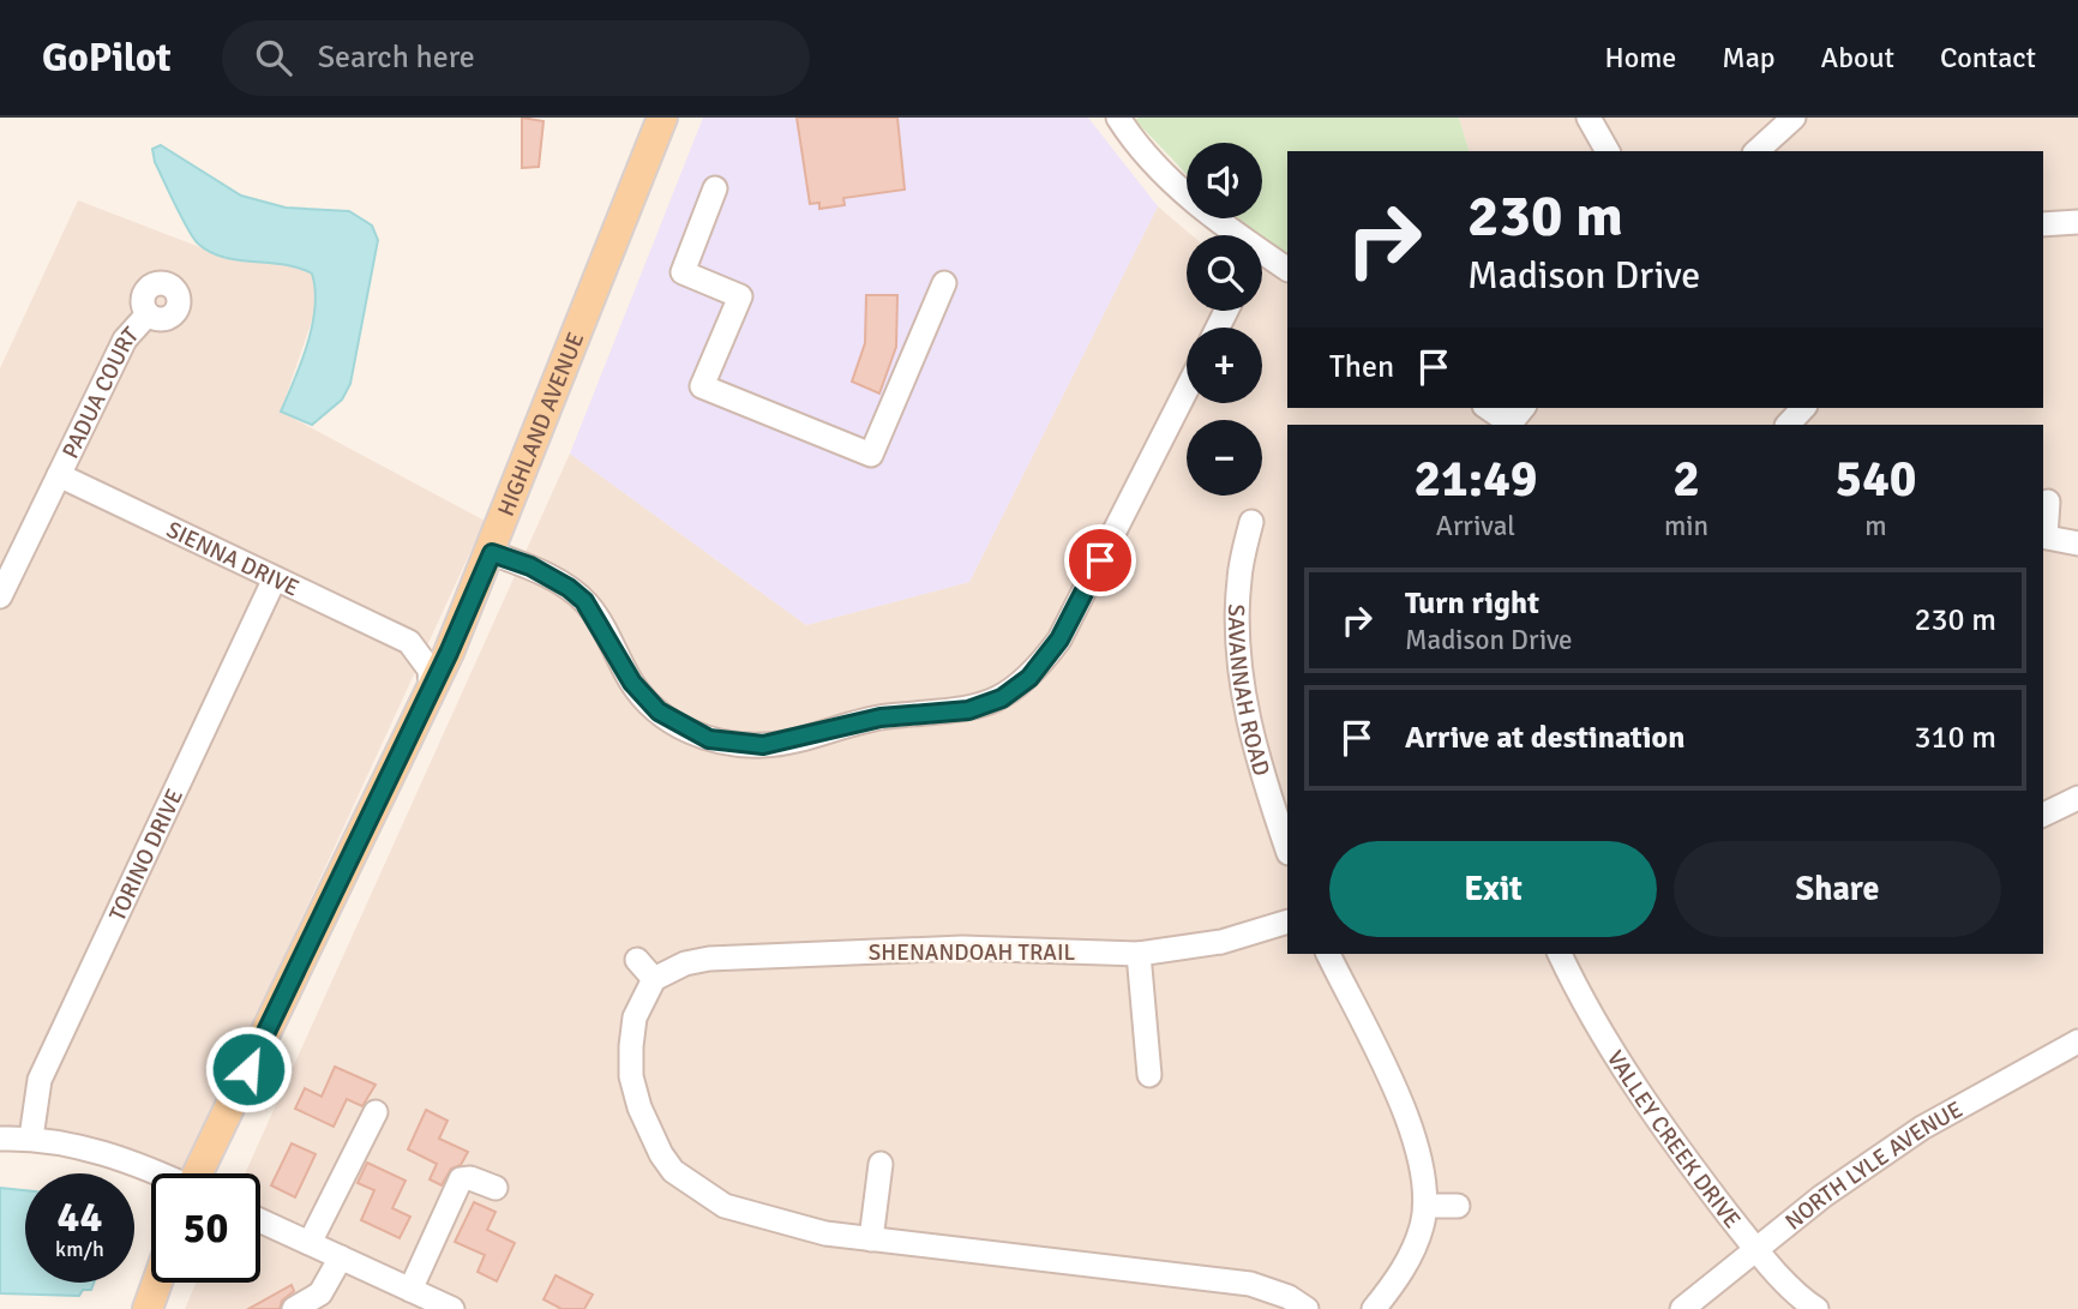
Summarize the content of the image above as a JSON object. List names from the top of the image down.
{
  "streets": {
    "main road": ["HIGHLAND AVENUE"],
    "street": [
      "PADUA COURT",
      "SIENNA DRIVE",
      "SAVANNAH ROAD",
      "TORINO DRIVE",
      "SHENANDOAH TRAIL",
      "VALLEY CREEK DRIVE",
      "NORTH LYLE AVENUE"
    ]
  },
  "crossings": [
    ["PADUA COURT", "SIENNA DRIVE"],
    ["SIENNA DRIVE", "TORINO DRIVE"],
    ["VALLEY CREEK DRIVE", "NORTH LYLE AVENUE"]
  ],
  "page": {
    "header": "GoPilot",
    "search": "Search here",
    "nav": [
      "Home",
      "Map",
      "About",
      "Contact"
    ],
    "map_buttons": ["+", "−"],
    "turn": ["230 m", "Madison Drive"],
    "then": "Then",
    "eta": [
      "21:49",
      "Arrival",
      "2",
      "min",
      "540",
      "m"
    ],
    "list": [
      {
        "name": "Turn right",
        "note": "Madison Drive",
        "value": "230 m"
      },
      {
        "name": "Arrive at destination",
        "value": "310 m"
      }
    ],
    "buttons": ["Exit", "Share"],
    "speed": "44 km/h",
    "limit": "50"
  }
}
